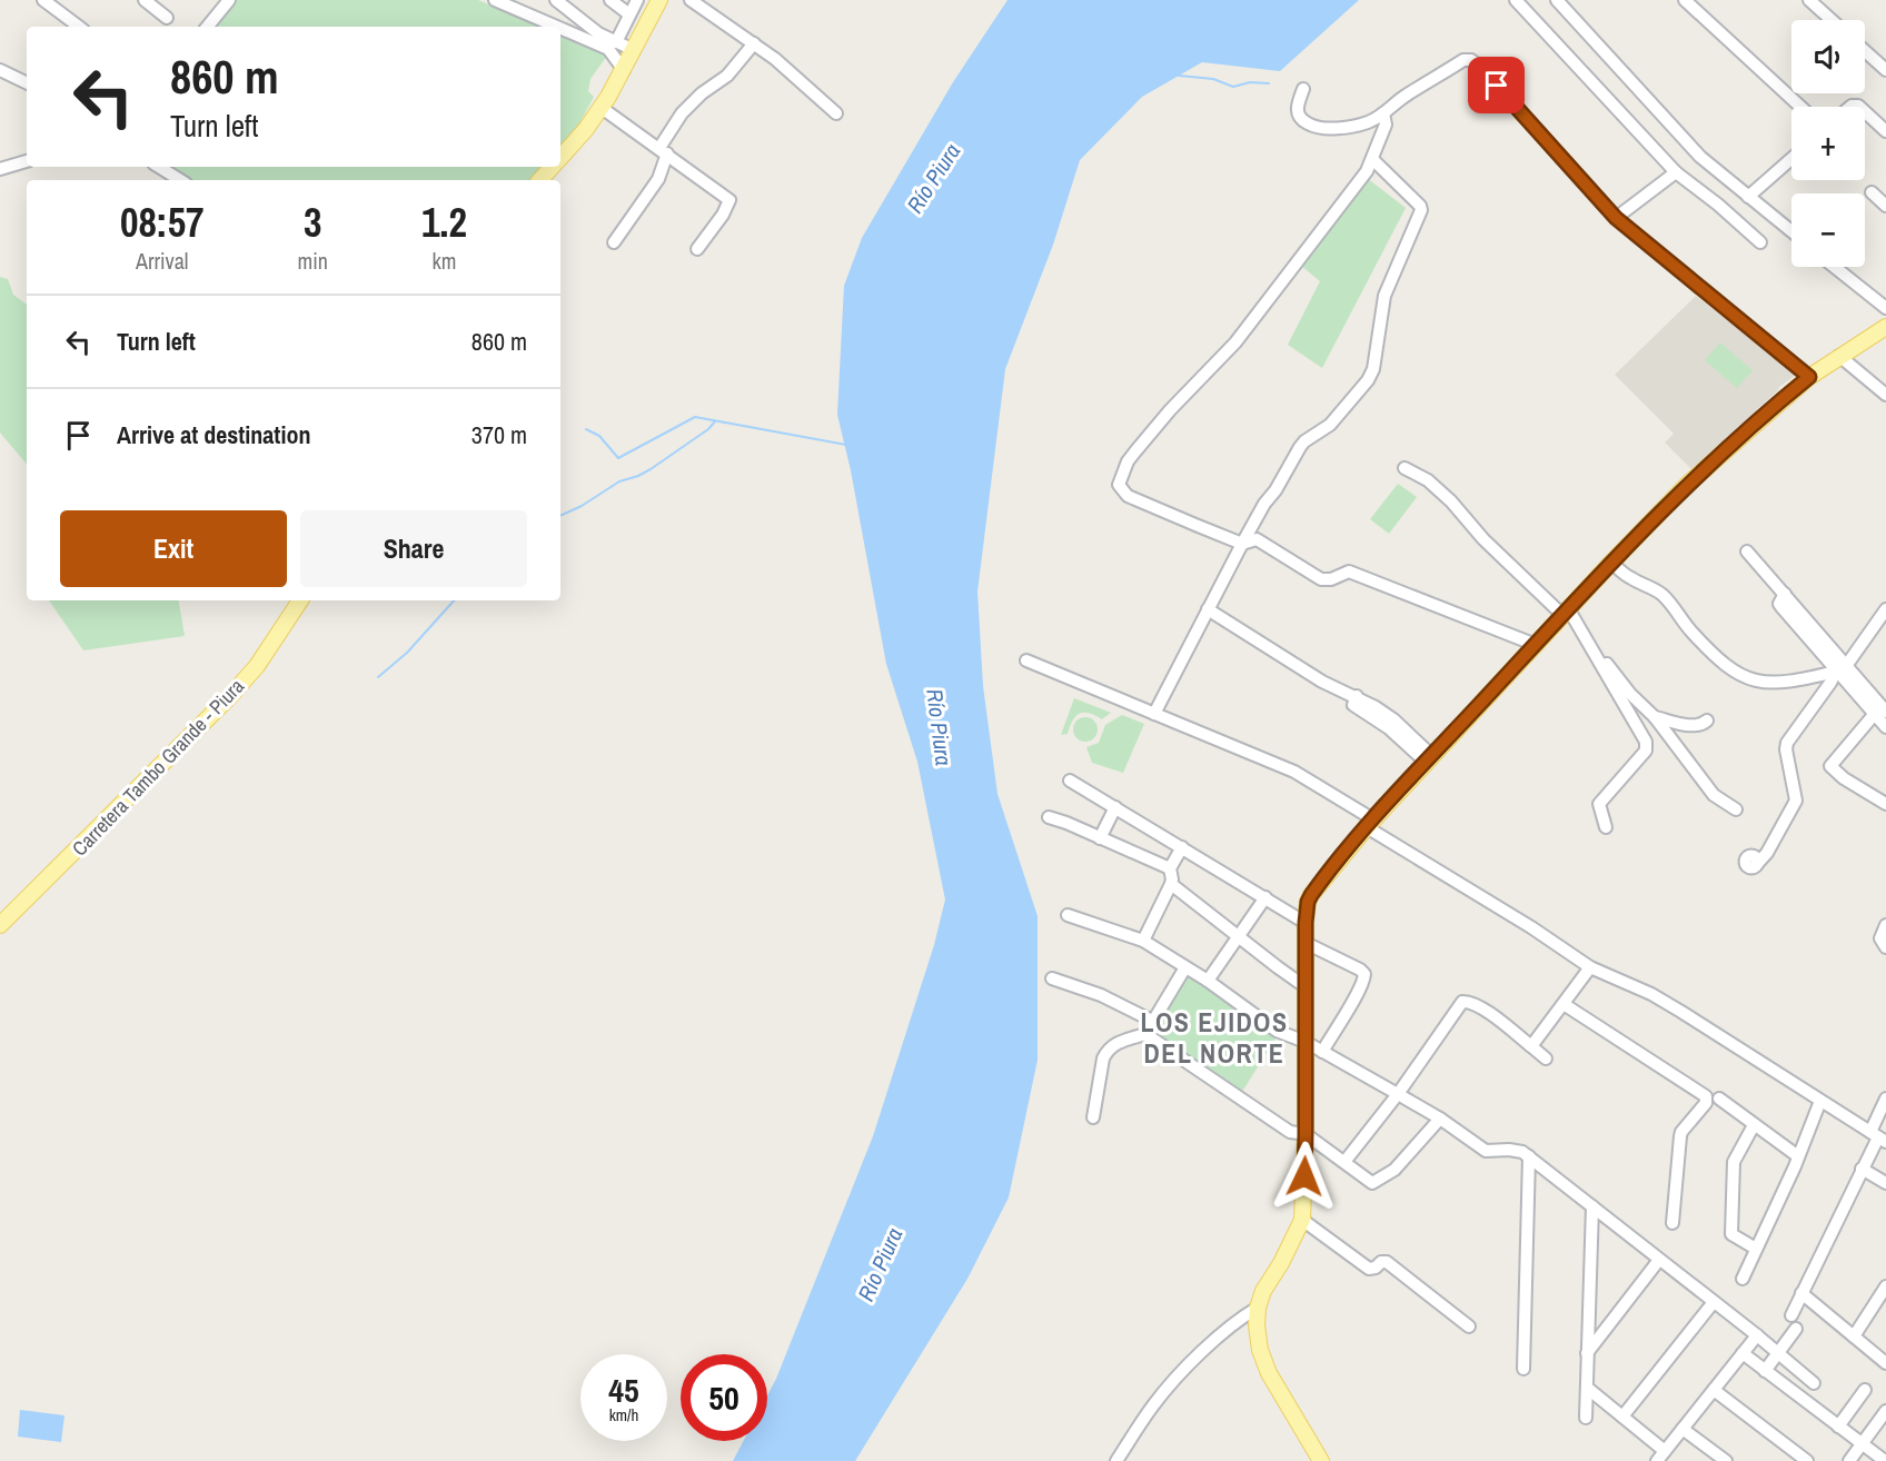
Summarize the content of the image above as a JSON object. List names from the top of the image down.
{
  "streets": {
    "main road": ["Carretera Tambo Grande - Piura"]
  },
  "districts": ["LOS EJIDOS DEL NORTE"],
  "water": ["Río Piura"],
  "page": {
    "map_buttons": ["+", "−"],
    "turn": ["860 m", "Turn left"],
    "eta": [
      "08:57",
      "Arrival",
      "3",
      "min",
      "1.2",
      "km"
    ],
    "list": [
      {
        "name": "Turn left",
        "value": "860 m"
      },
      {
        "name": "Arrive at destination",
        "value": "370 m"
      }
    ],
    "buttons": ["Exit", "Share"],
    "speed": "45 km/h",
    "limit": "50"
  }
}
